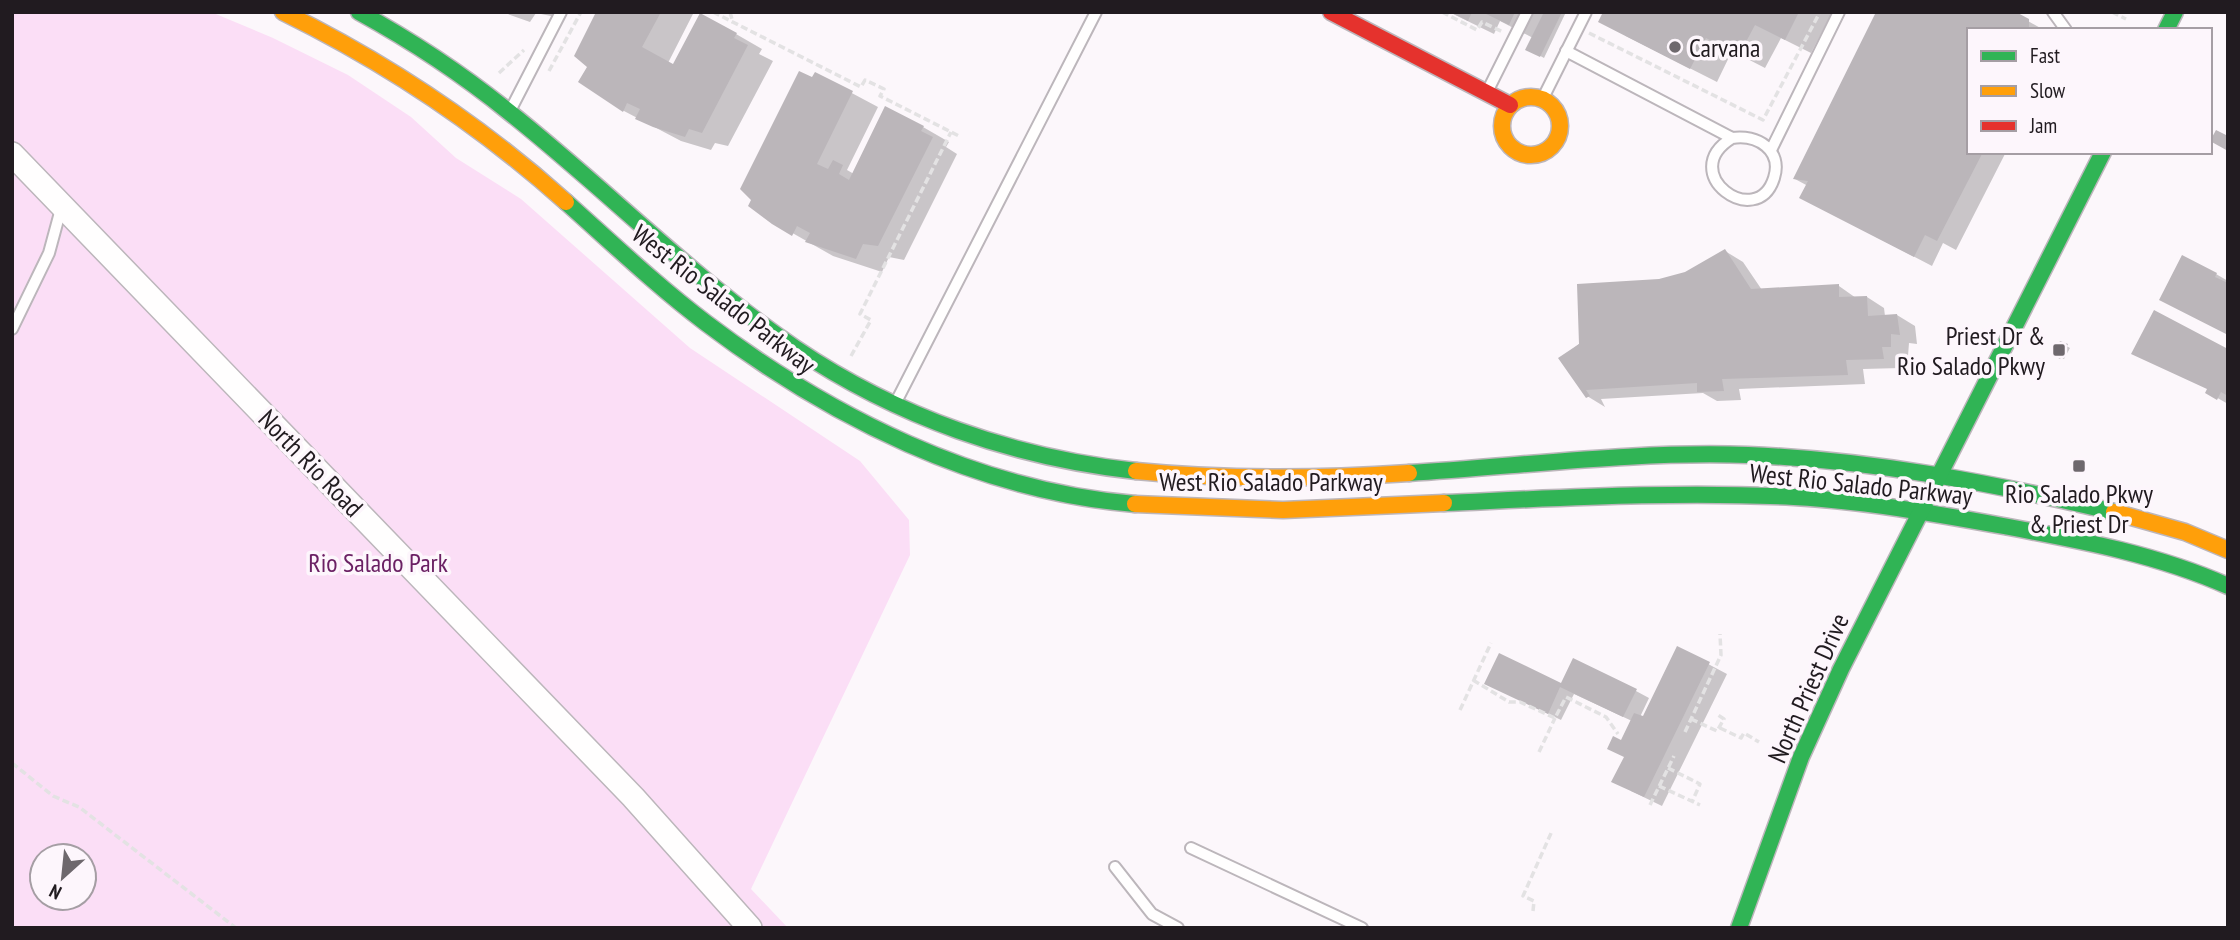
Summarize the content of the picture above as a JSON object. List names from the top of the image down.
{
  "streets": {
    "main road": ["West Rio Salado Parkway", "North Priest Drive"],
    "street": ["North Rio Road"]
  },
  "crossings": [
    ["West Rio Salado Parkway", "North Priest Drive"]
  ],
  "parks": ["Rio Salado Park"],
  "places": {
    "other": ["Carvana"],
    "transit": ["Priest Dr & Rio Salado Pkwy", "Rio Salado Pkwy & Priest Dr"]
  },
  "legend": ["Fast", "Slow", "Jam"],
  "north": "bottom left"
}
